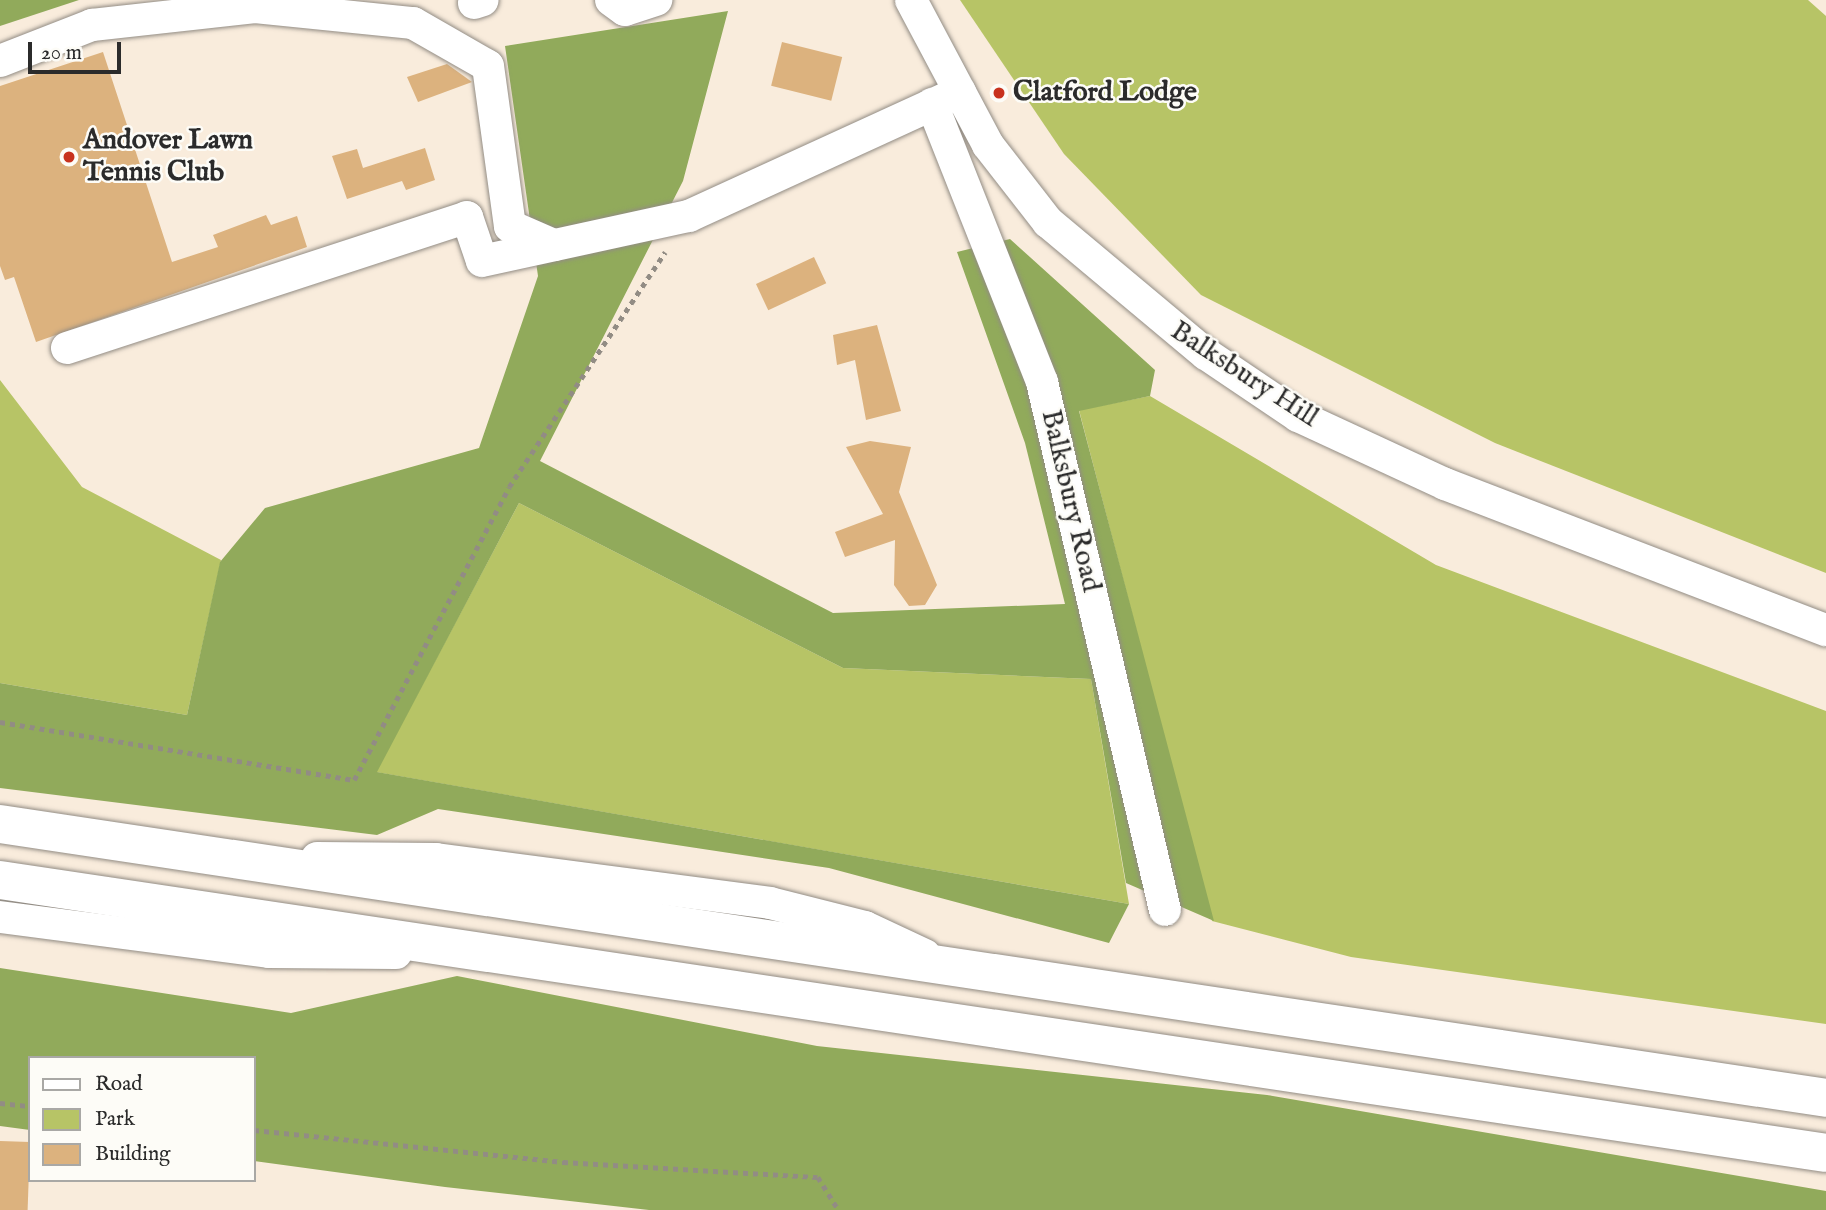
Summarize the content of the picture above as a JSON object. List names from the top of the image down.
{
  "streets": {
    "street": ["Balksbury Hill", "Balksbury Road"]
  },
  "crossings": [
    ["Balksbury Hill", "Balksbury Road"]
  ],
  "places": ["Clatford Lodge", "Andover Lawn Tennis Club"],
  "legend": ["Road", "Park", "Building"],
  "scale_bar": "20 m"
}
